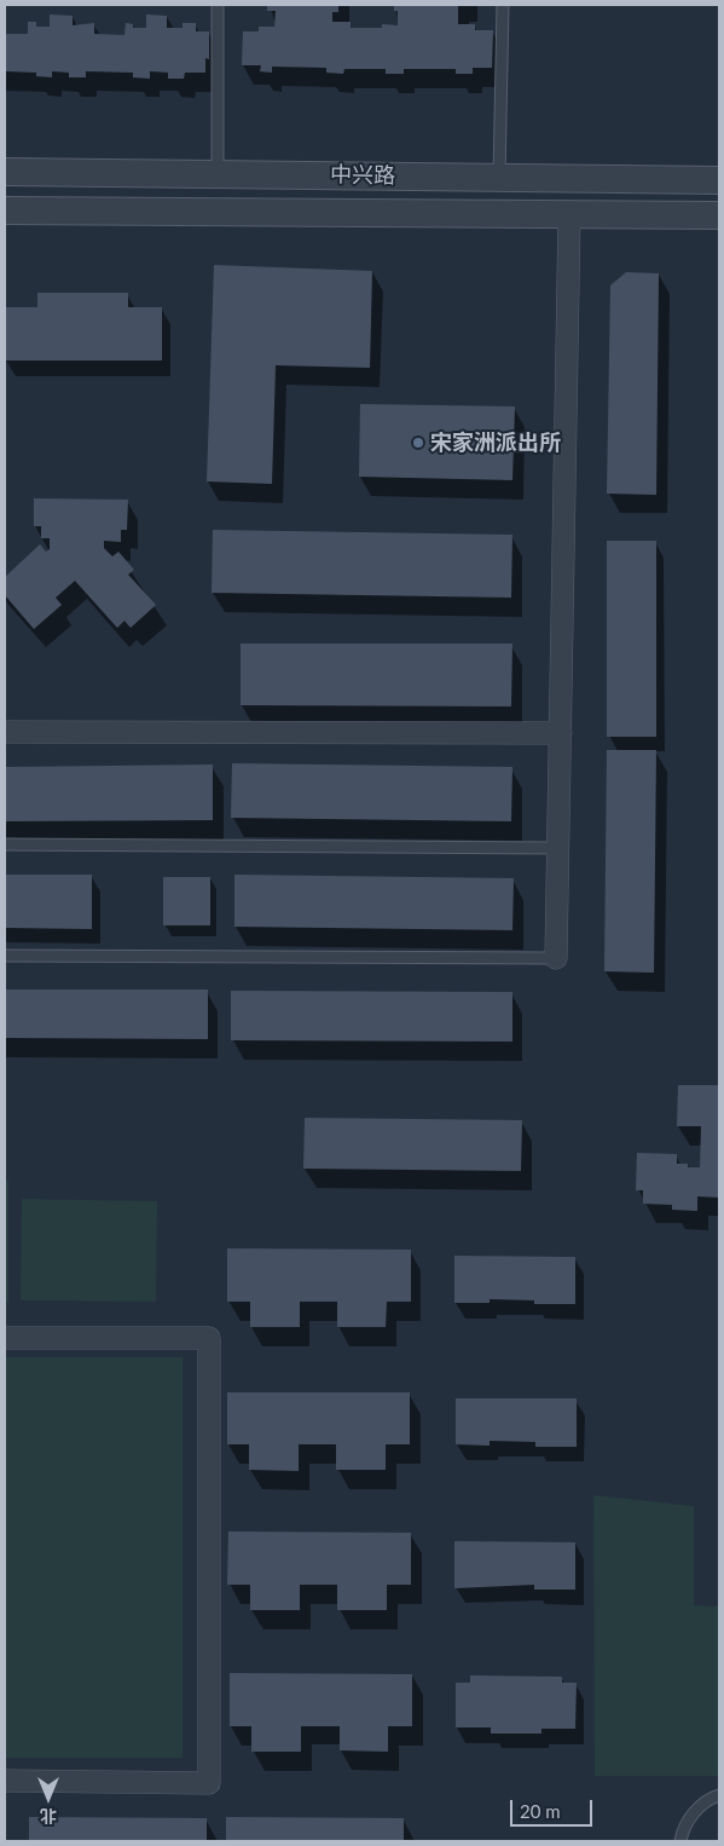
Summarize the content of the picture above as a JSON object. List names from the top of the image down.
{
  "streets": {
    "street": ["中兴路"]
  },
  "places": ["宋家洲派出所"],
  "scale_bar": "20 m",
  "north": "bottom"
}
